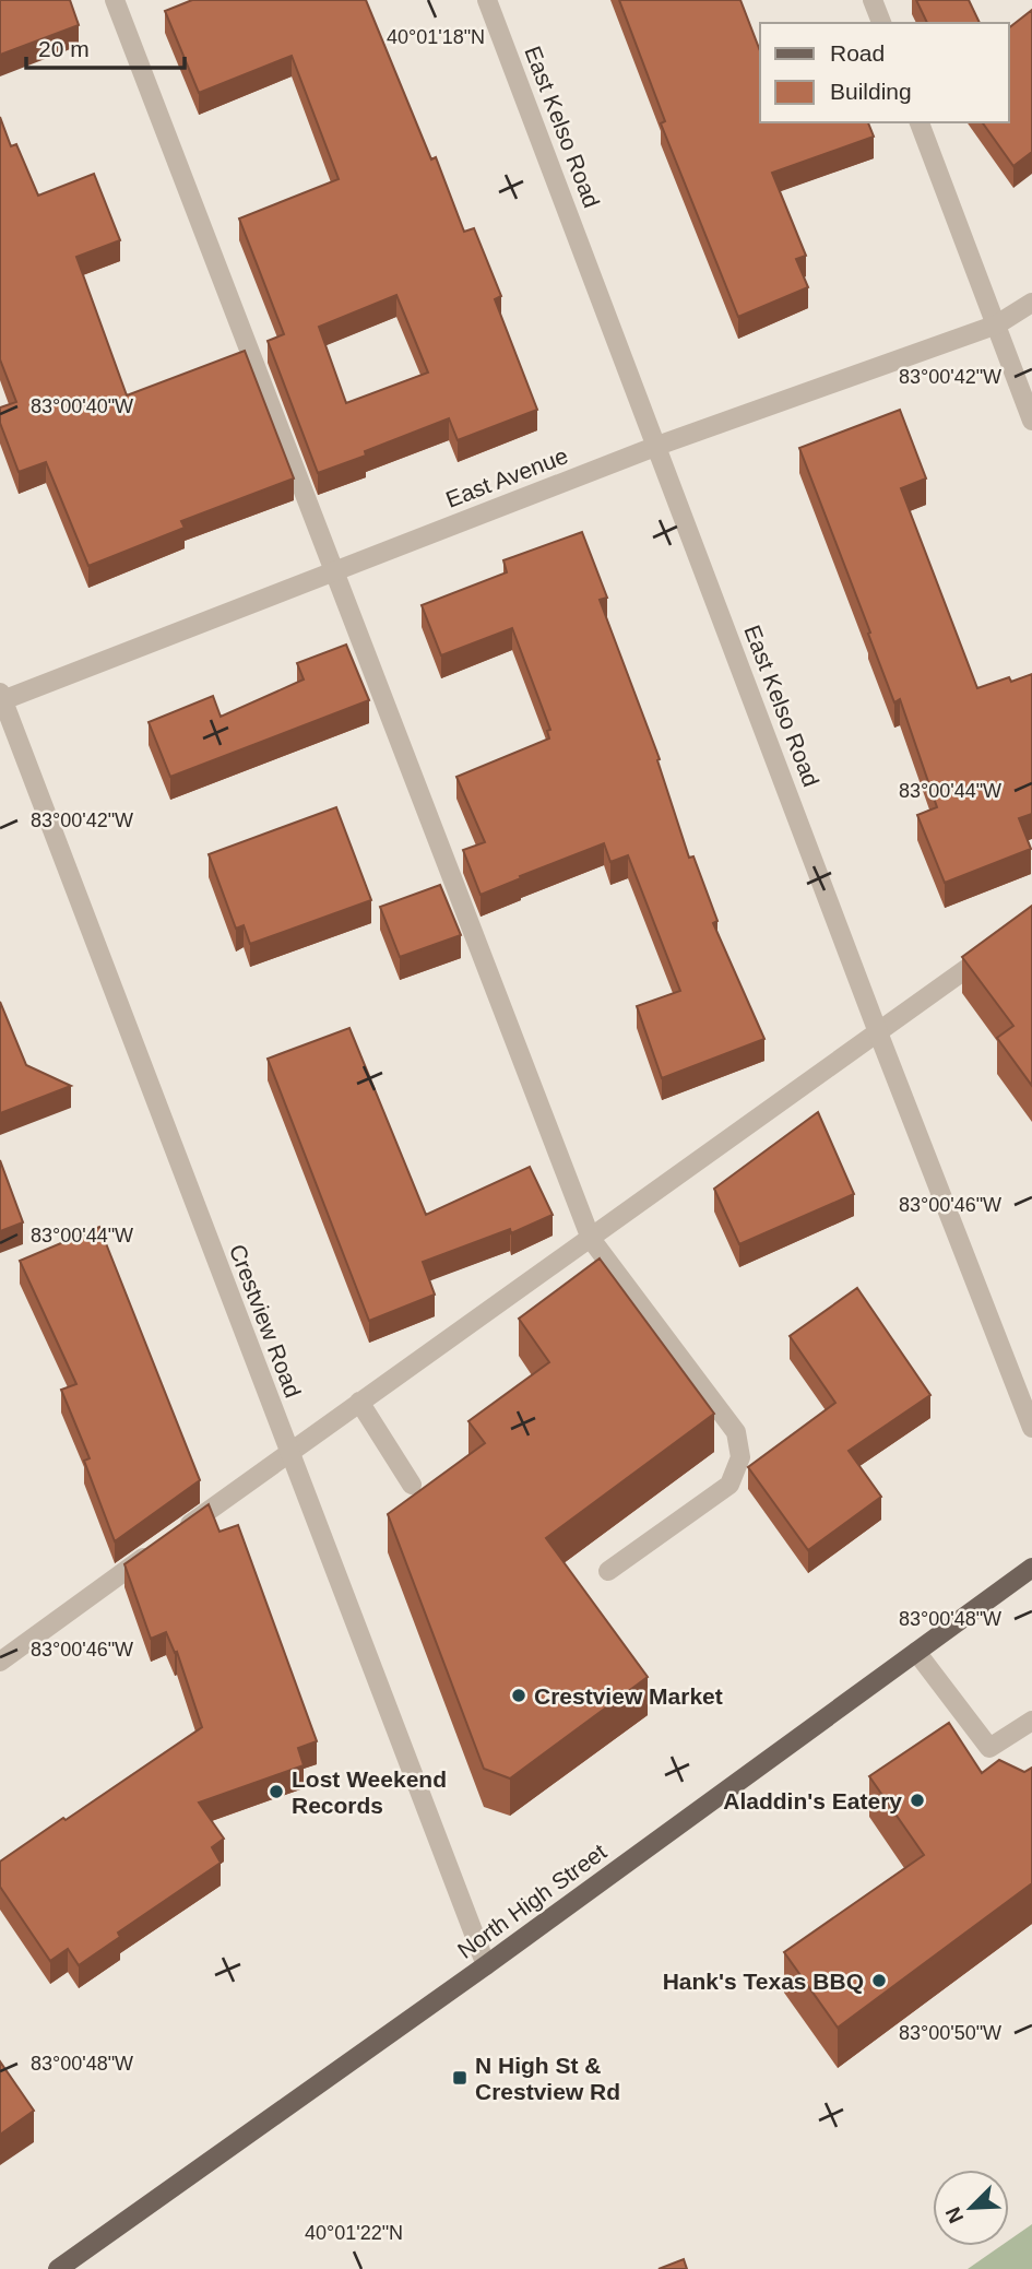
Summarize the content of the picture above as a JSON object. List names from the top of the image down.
{
  "streets": {
    "main road": ["North High Street"],
    "street": ["East Kelso Road", "East Avenue", "Crestview Road"]
  },
  "crossings": [
    ["East Kelso Road", "East Avenue"],
    ["East Avenue", "Crestview Road"],
    ["Crestview Road", "North High Street"]
  ],
  "places": {
    "other": [
      "Crestview Market",
      "Lost Weekend Records",
      "Aladdin's Eatery",
      "Hank's Texas BBQ"
    ],
    "transit": ["N High St & Crestview Rd"]
  },
  "legend": ["Road", "Building"],
  "scale_bar": "20 m",
  "north": "bottom left",
  "coordinates": [
    "40°01'18\"N",
    "83°00'42\"W",
    "83°00'40\"W",
    "83°00'44\"W",
    "83°00'46\"W",
    "83°00'48\"W",
    "83°00'50\"W",
    "40°01'22\"N"
  ]
}
